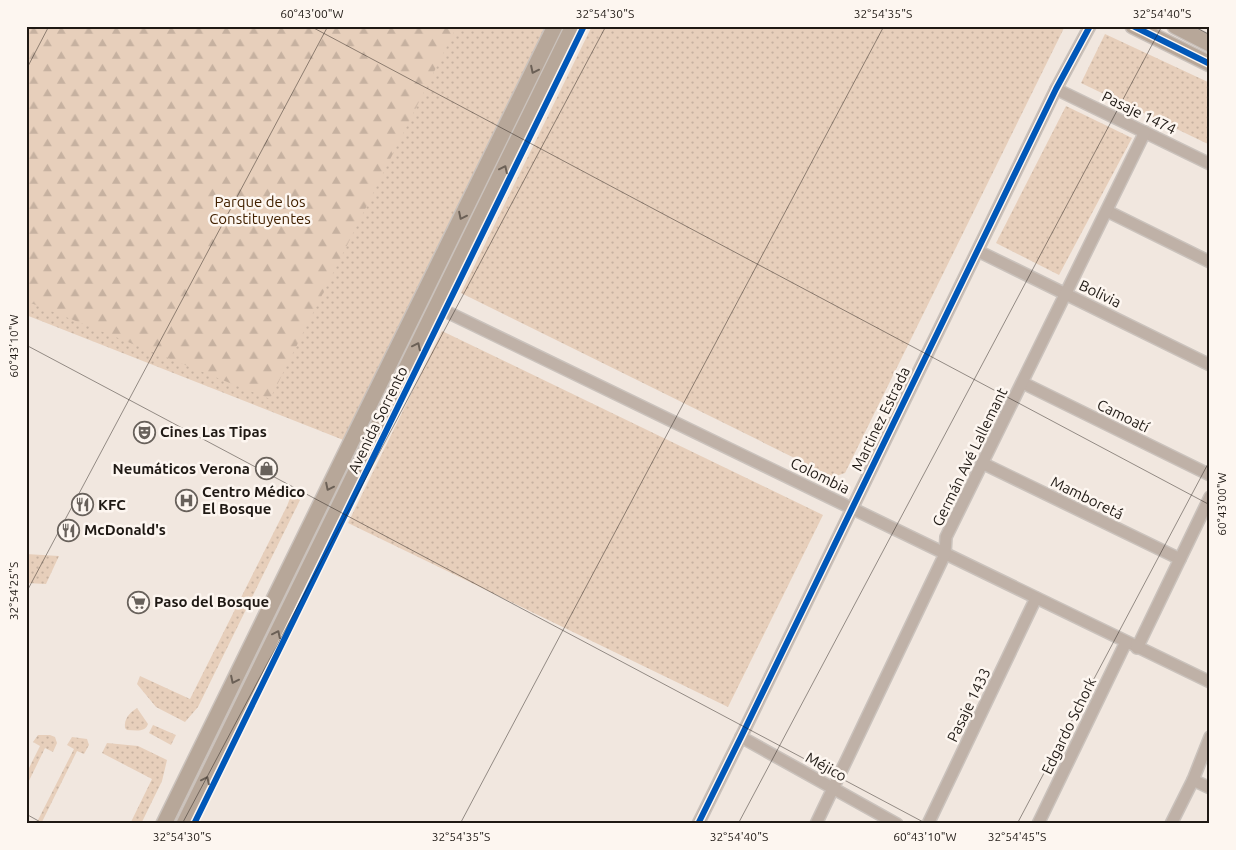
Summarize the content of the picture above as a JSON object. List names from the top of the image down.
{
  "streets": {
    "main road": ["Avenida Sorrento"],
    "street": [
      "Pasaje 1474",
      "Bolivia",
      "Camoatí",
      "Martinez Estrada",
      "Germán Avé Lallemant",
      "Colombia",
      "Mamboretá",
      "Pasaje 1433",
      "Edgardo Schork",
      "Méjico"
    ]
  },
  "crossings": [
    ["Pasaje 1474", "Martinez Estrada"],
    ["Pasaje 1474", "Germán Avé Lallemant"],
    ["Bolivia", "Martinez Estrada"],
    ["Bolivia", "Germán Avé Lallemant"],
    ["Camoatí", "Germán Avé Lallemant"],
    ["Martinez Estrada", "Colombia"],
    ["Martinez Estrada", "Méjico"],
    ["Germán Avé Lallemant", "Colombia"],
    ["Germán Avé Lallemant", "Mamboretá"],
    ["Germán Avé Lallemant", "Méjico"],
    ["Colombia", "Pasaje 1433"],
    ["Colombia", "Edgardo Schork"],
    ["Mamboretá", "Edgardo Schork"]
  ],
  "parks": ["Parque de los Constituyentes"],
  "places": {
    "theatre": ["Cines Las Tipas"],
    "shop": ["Neumáticos Verona"],
    "hospital": ["Centro Médico El Bosque"],
    "restaurant": ["KFC", "McDonald's"],
    "supermarket": ["Paso del Bosque"]
  },
  "coordinates": [
    "60°43'00\"W",
    "32°54'30\"S",
    "32°54'35\"S",
    "32°54'40\"S",
    "60°43'10\"W",
    "32°54'25\"S",
    "32°54'45\"S"
  ]
}
